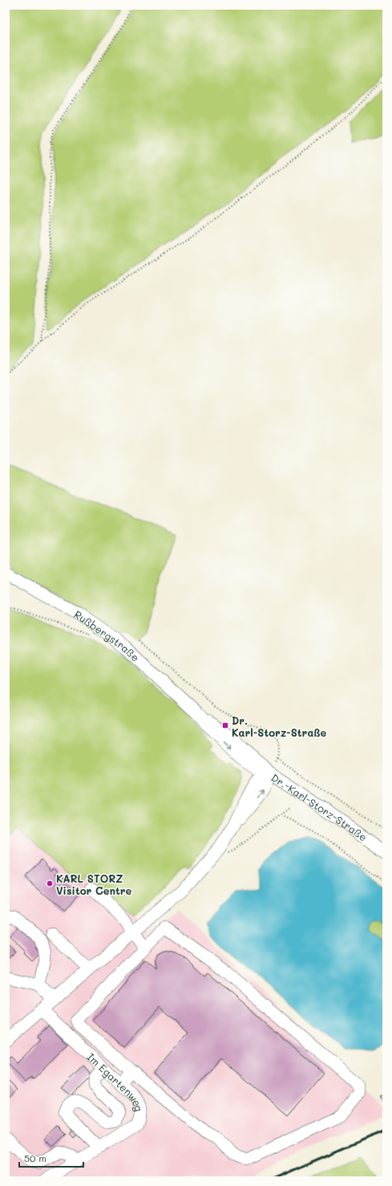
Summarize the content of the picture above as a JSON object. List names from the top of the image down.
{
  "streets": {
    "street": ["Rußbergstraße", "Dr.-Karl-Storz-Straße", "Im Egartenweg"]
  },
  "crossings": [
    ["Rußbergstraße", "Dr.-Karl-Storz-Straße"]
  ],
  "places": {
    "transit": ["Dr. Karl-Storz-Straße"],
    "other": ["KARL STORZ Visitor Centre"]
  },
  "scale_bar": "50 m"
}
